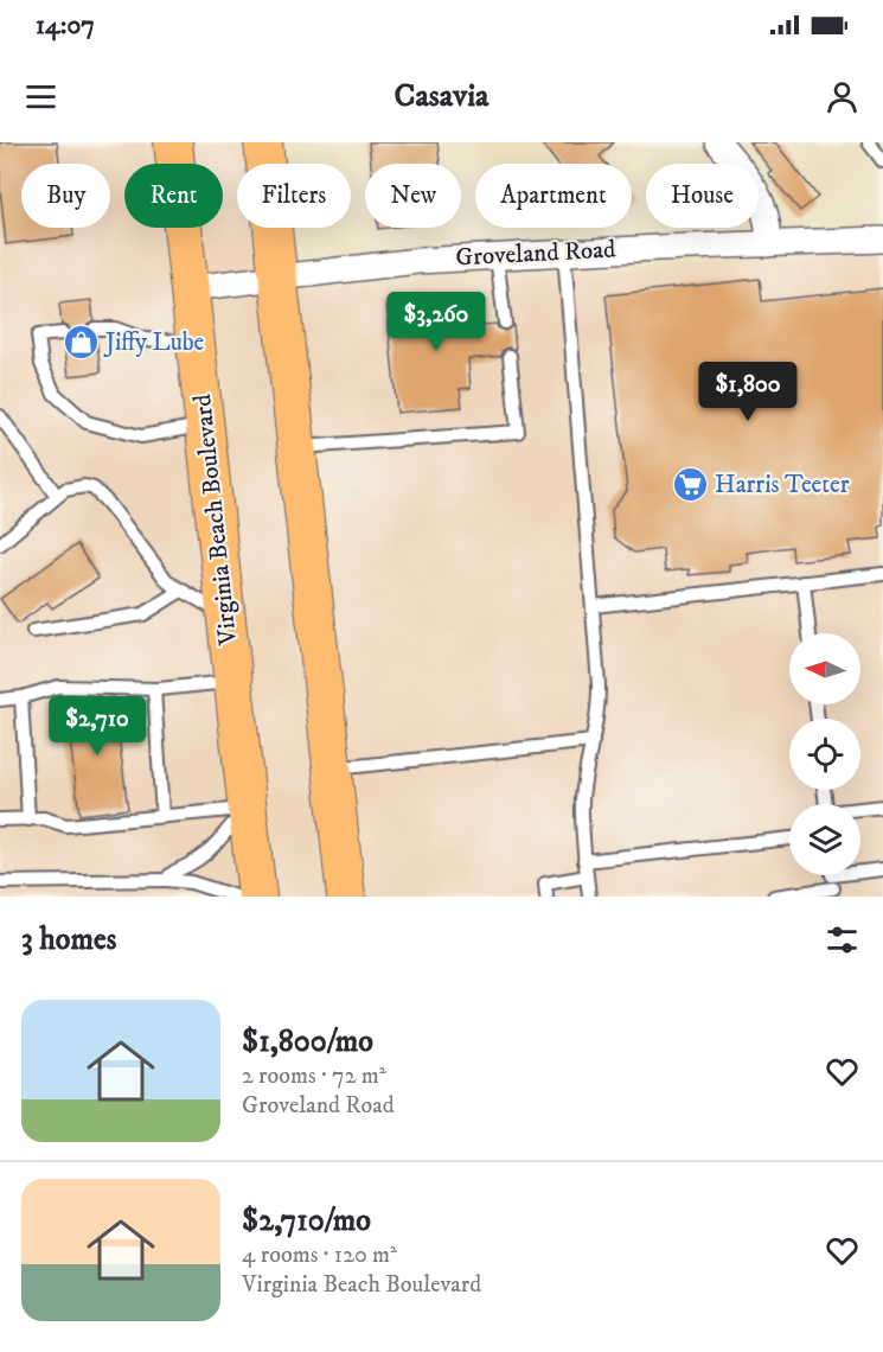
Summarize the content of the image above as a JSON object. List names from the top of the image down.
{
  "streets": {
    "main road": ["Virginia Beach Boulevard"],
    "street": ["Groveland Road"]
  },
  "crossings": [
    ["Groveland Road", "Virginia Beach Boulevard"]
  ],
  "places": {
    "shop": ["Jiffy Lube"],
    "supermarket": ["Harris Teeter"]
  },
  "north": "left",
  "page": {
    "status": "14:07",
    "header": "Casavia",
    "chip": [
      "Buy",
      "Rent",
      "Filters",
      "New",
      "Apartment",
      "House"
    ],
    "price": ["$3,260", "$1,800", "$2,710"],
    "heading": "3 homes",
    "list": [
      {
        "name": "$1,800/mo",
        "note": "2 rooms · 72 m² · Groveland Road"
      },
      {
        "name": "$2,710/mo",
        "note": "4 rooms · 120 m² · Virginia Beach Boulevard"
      }
    ]
  }
}
